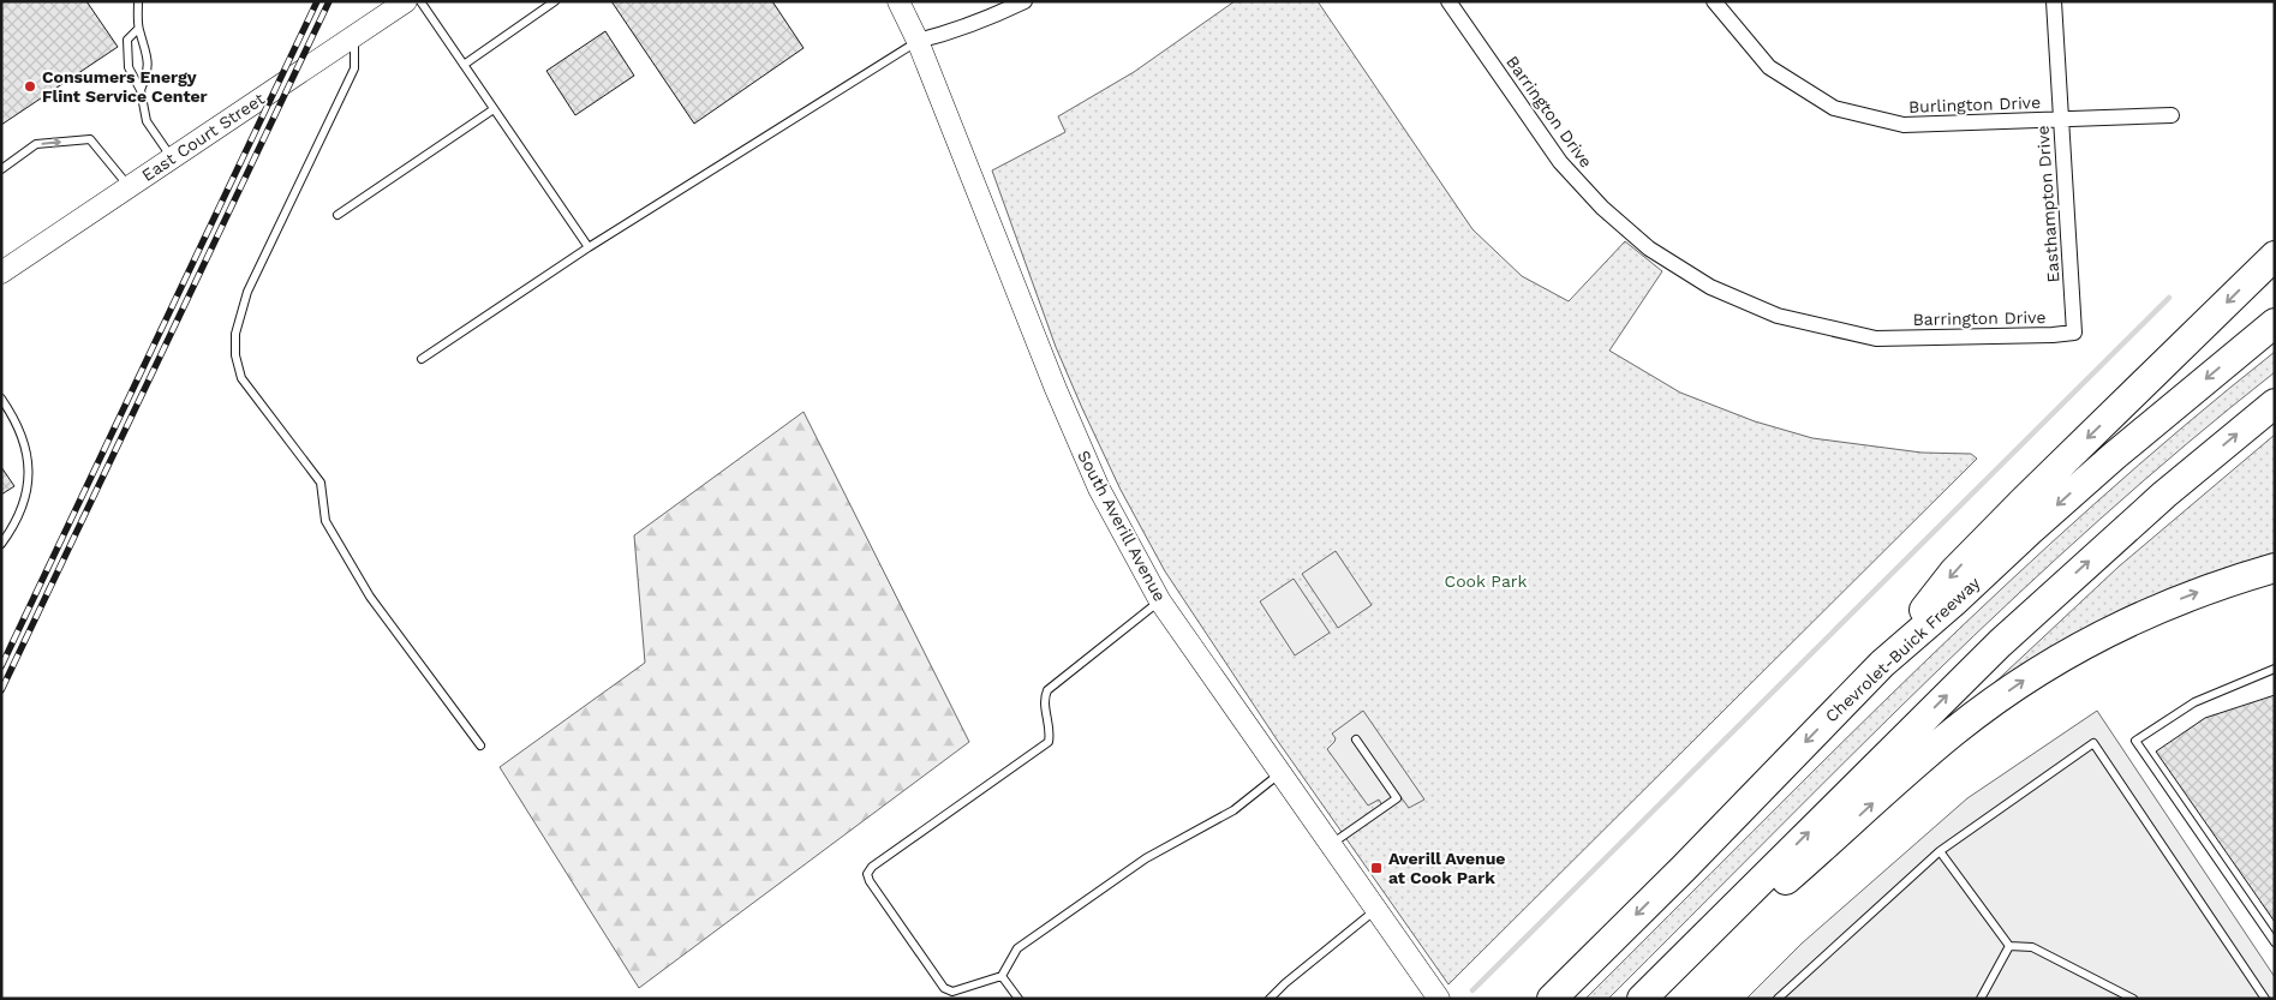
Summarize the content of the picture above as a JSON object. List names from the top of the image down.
{
  "streets": {
    "highway": ["Chevrolet-Buick Freeway"],
    "street": [
      "Burlington Drive",
      "Barrington Drive",
      "East Court Street",
      "Easthampton Drive",
      "South Averill Avenue"
    ]
  },
  "crossings": [
    ["Burlington Drive", "Easthampton Drive"],
    ["Barrington Drive", "Easthampton Drive"]
  ],
  "parks": ["Cook Park"],
  "places": {
    "other": ["Consumers Energy Flint Service Center"],
    "transit": ["Averill Avenue at Cook Park"]
  }
}
